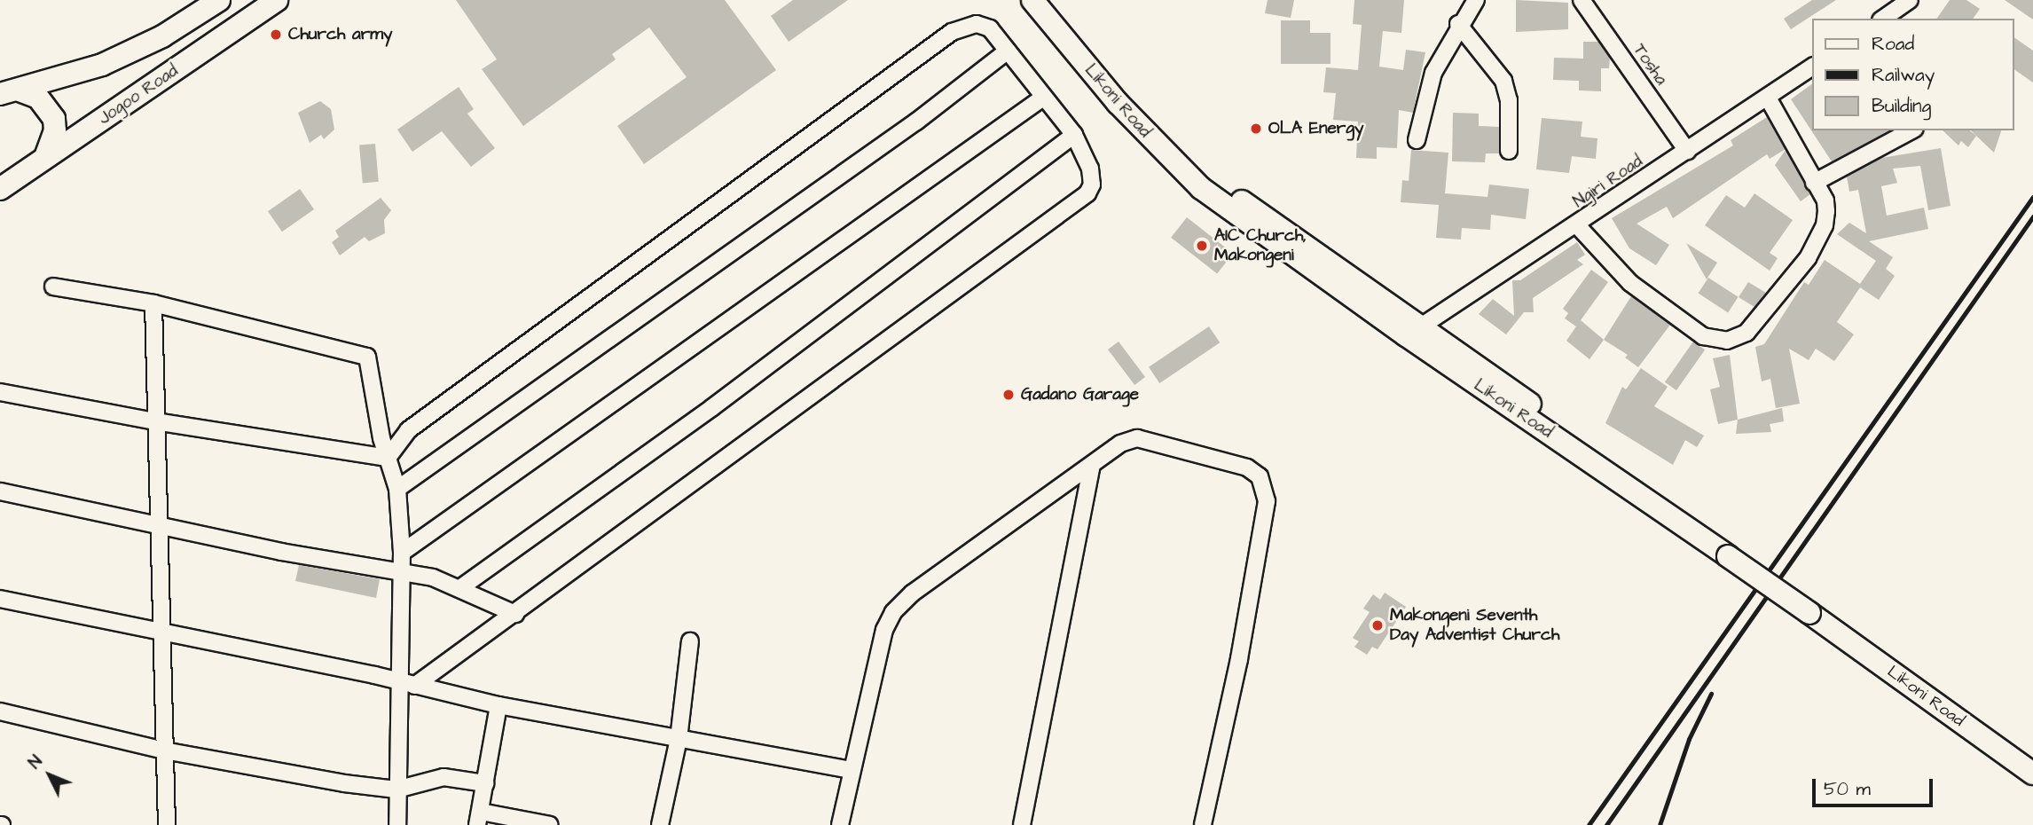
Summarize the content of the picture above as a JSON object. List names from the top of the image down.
{
  "streets": {
    "street": [
      "Tosha",
      "Jogoo Road",
      "Likoni Road",
      "Ngiri Road"
    ]
  },
  "crossings": [
    ["Tosha", "Ngiri Road"],
    ["Likoni Road", "Ngiri Road"]
  ],
  "places": [
    "Church army",
    "OLA Energy",
    "AIC Church, Makongeni",
    "Gadano Garage",
    "Makongeni Seventh Day Adventist Church"
  ],
  "legend": ["Road", "Railway", "Building"],
  "scale_bar": "50 m",
  "north": "top left"
}
